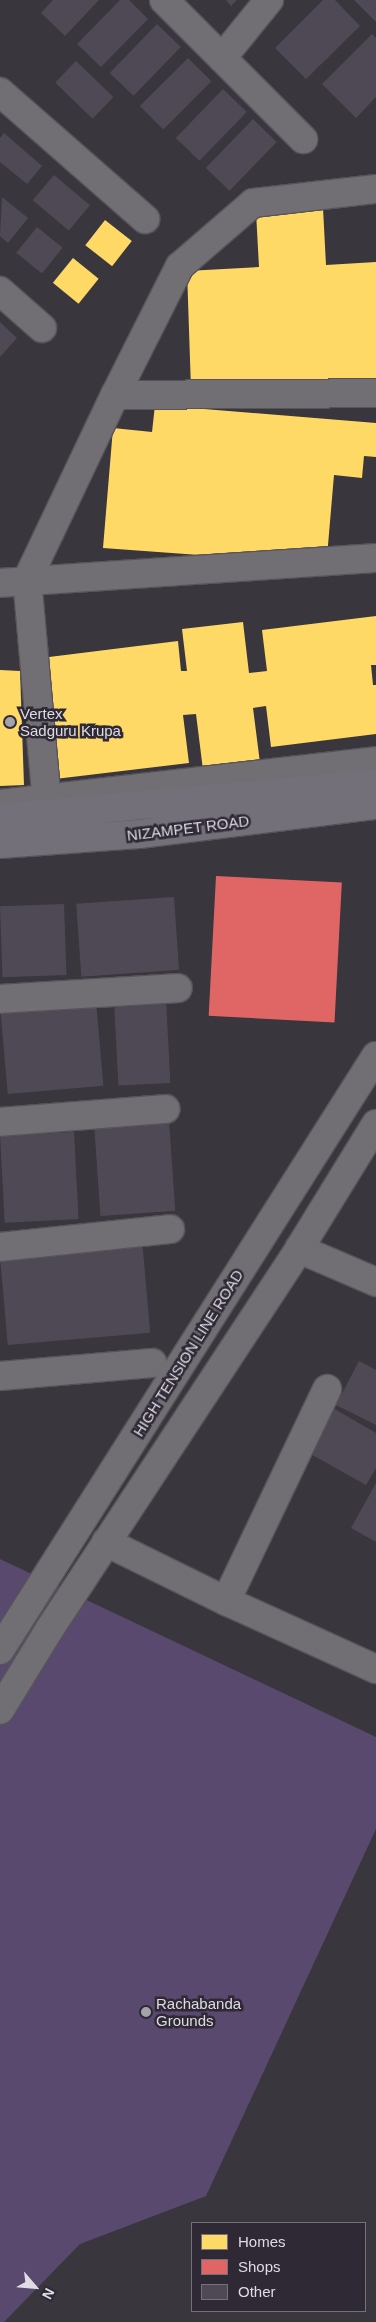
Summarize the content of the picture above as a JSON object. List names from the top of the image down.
{
  "streets": {
    "main road": ["NIZAMPET ROAD"],
    "street": ["HIGH TENSION LINE ROAD"]
  },
  "places": ["Vertex Sadguru Krupa", "Rachabanda Grounds"],
  "legend": ["Homes", "Shops", "Other"],
  "north": "bottom right"
}
